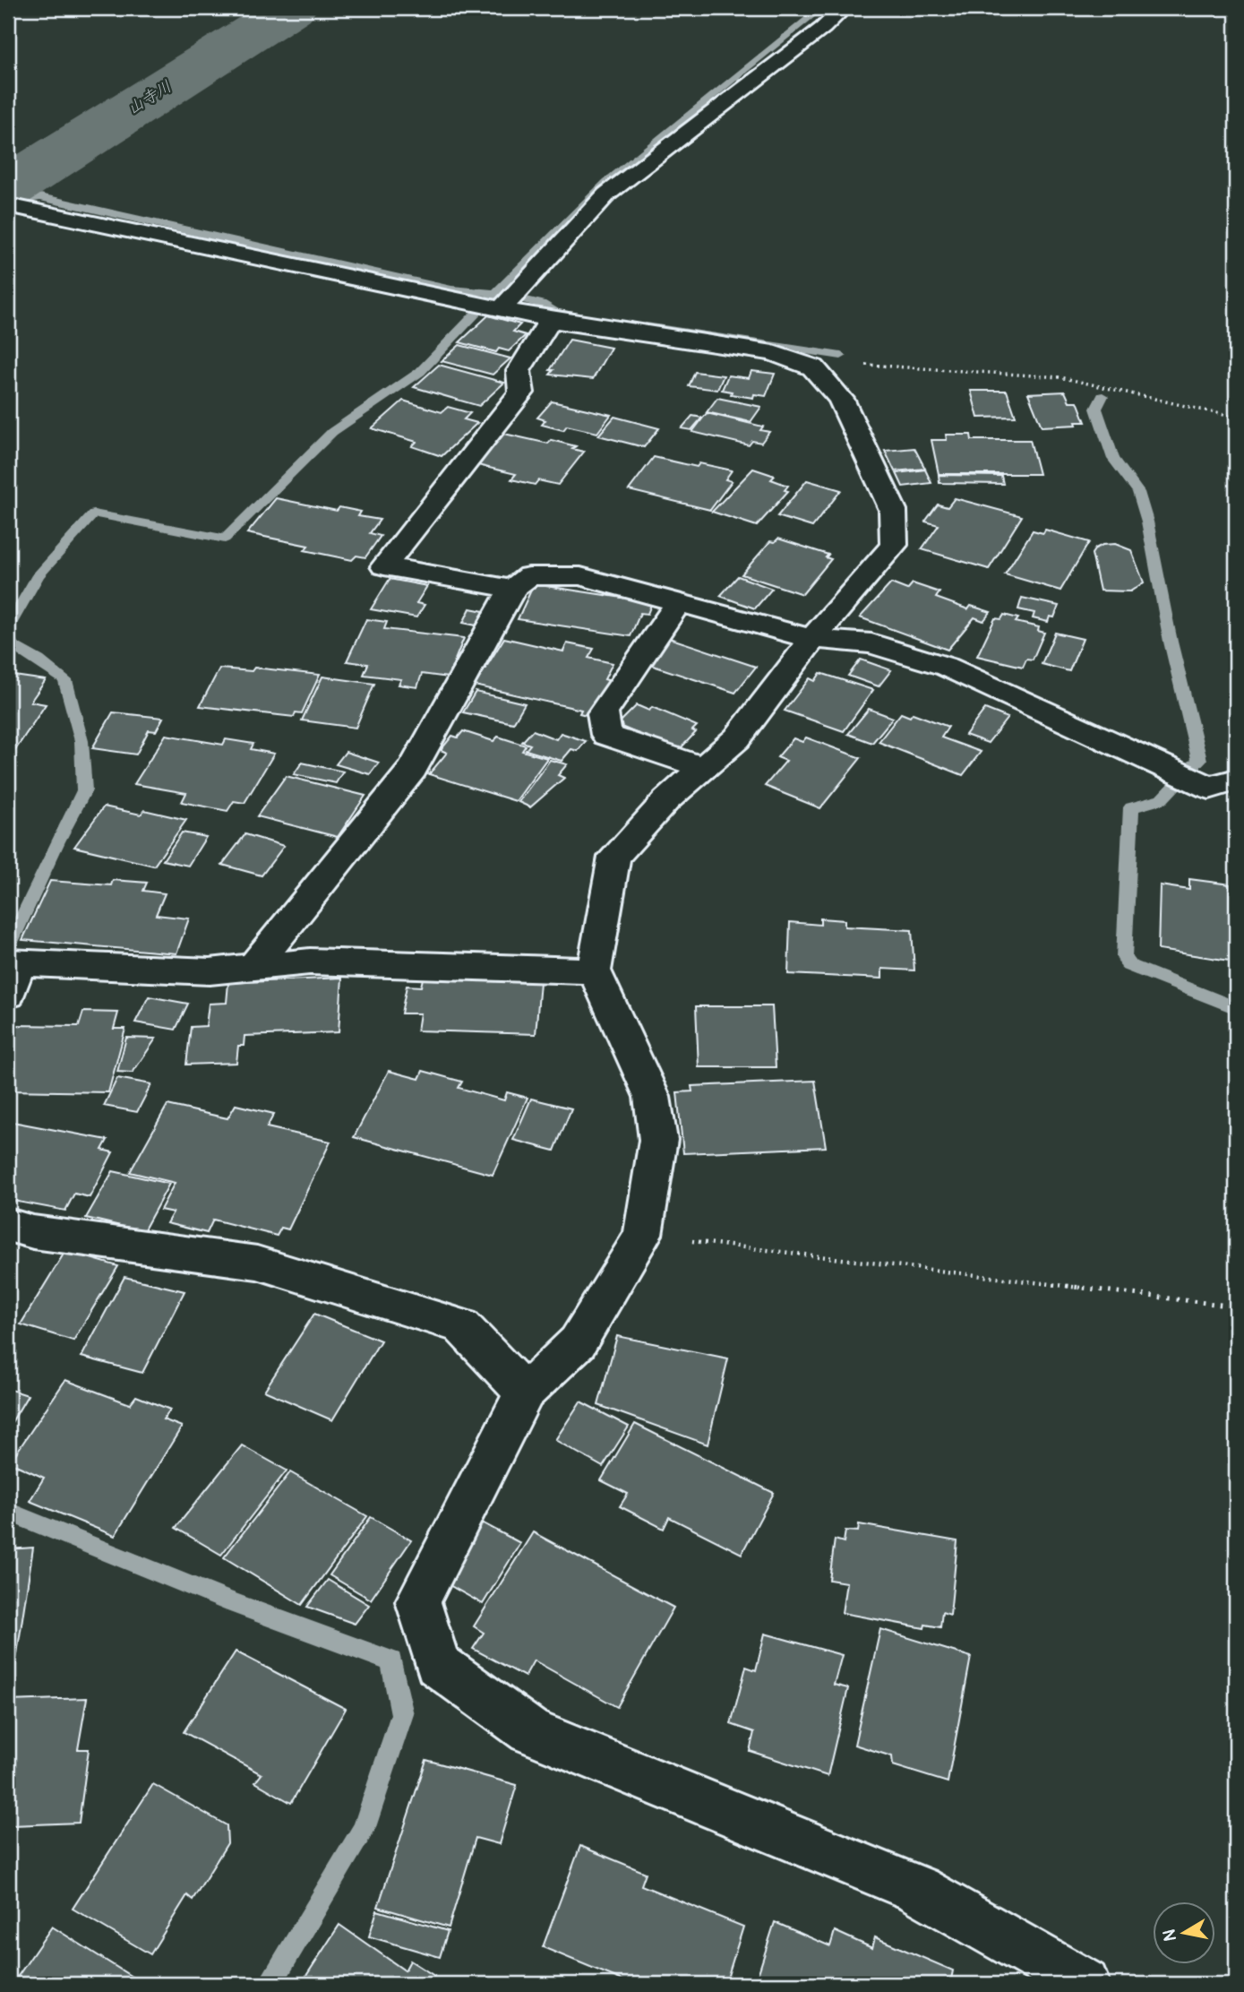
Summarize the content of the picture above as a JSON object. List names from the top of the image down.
{
  "water": ["山寺川"],
  "north": "left"
}
